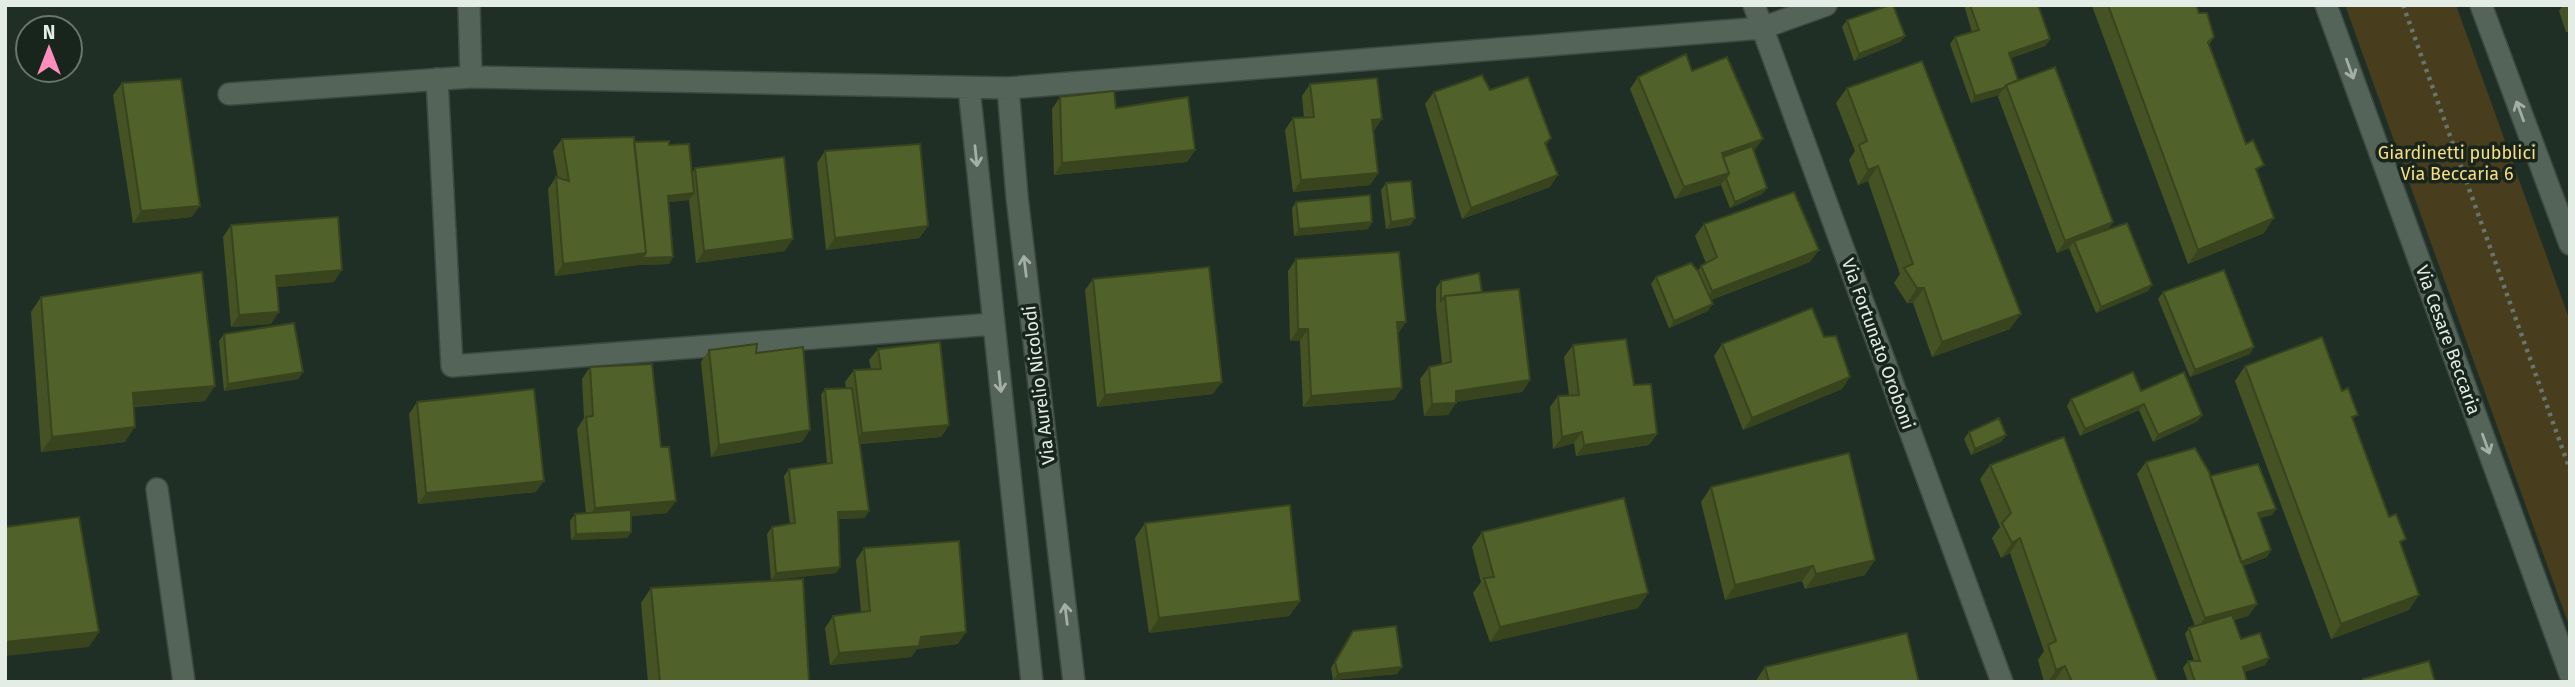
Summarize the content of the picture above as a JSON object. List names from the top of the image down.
{
  "streets": {
    "street": ["Via Cesare Beccaria", "Via Fortunato Oroboni", "Via Aurelio Nicolodi"]
  },
  "parks": ["Giardinetti pubblici Via Beccaria 6"],
  "north": "top"
}
